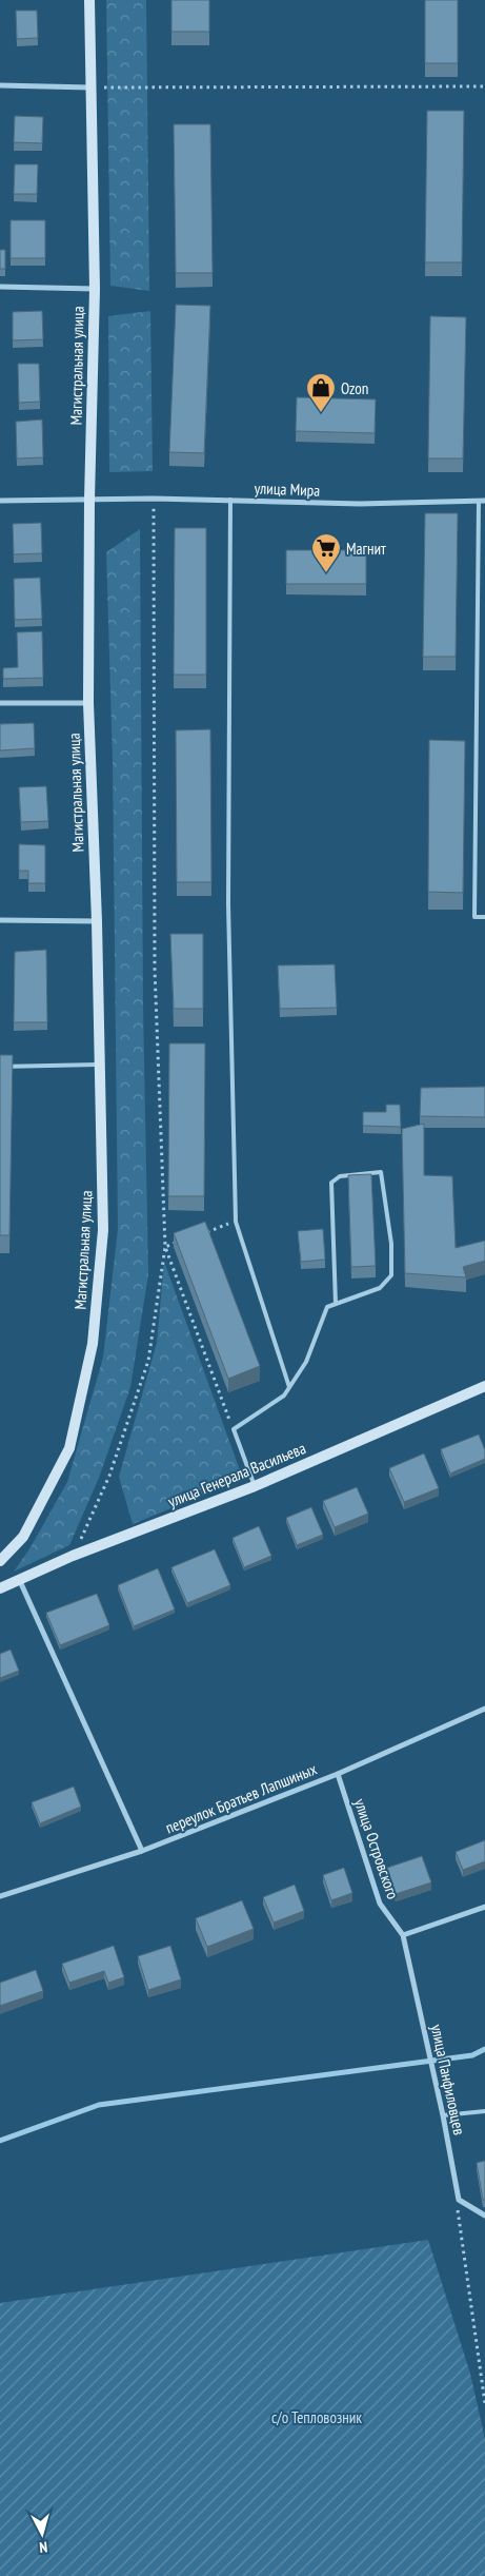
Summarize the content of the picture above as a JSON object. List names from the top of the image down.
{
  "streets": {
    "main road": ["Магистральная улица", "улица Генерала Васильева"],
    "street": [
      "улица Мира",
      "переулок Братьев Лапшиных",
      "улица Островского",
      "улица Панфиловцев"
    ]
  },
  "crossings": [
    ["Магистральная улица", "улица Мира"],
    ["переулок Братьев Лапшиных", "улица Островского"],
    ["улица Островского", "улица Панфиловцев"]
  ],
  "parks": ["с/о Тепловозник"],
  "places": {
    "shop": ["Ozon"],
    "supermarket": ["Магнит"]
  },
  "north": "bottom"
}
